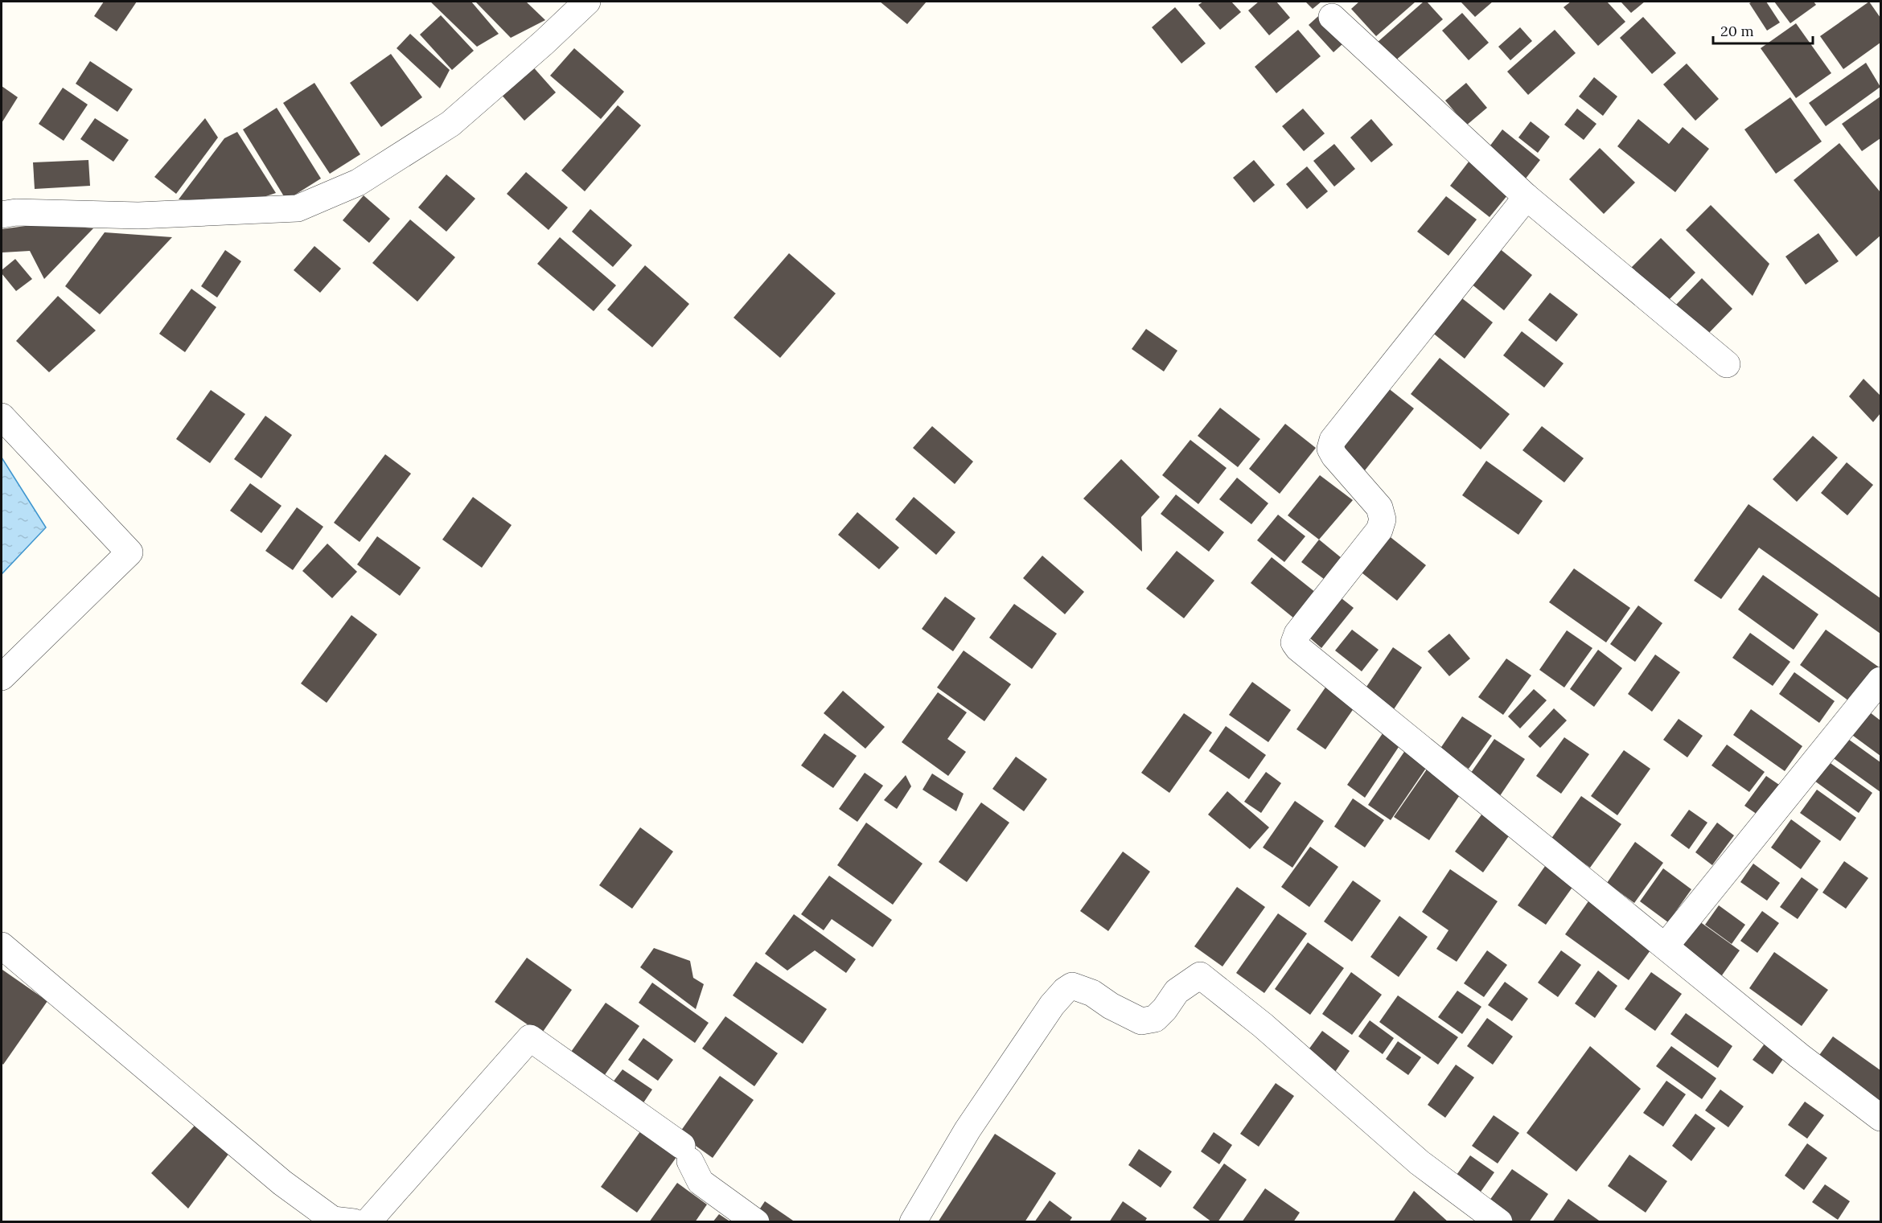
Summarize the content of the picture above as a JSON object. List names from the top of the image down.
{
  "scale_bar": "20 m"
}
